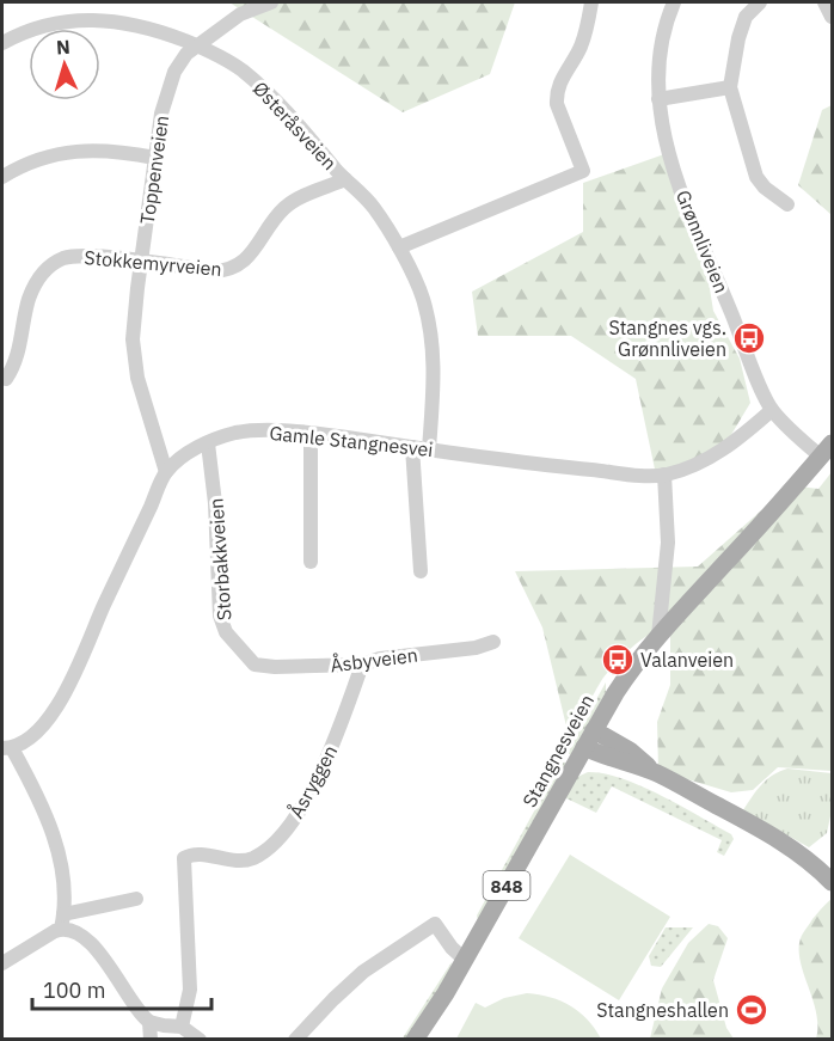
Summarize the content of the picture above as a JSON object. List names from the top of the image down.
{
  "streets": {
    "main road": ["Stangnesveien", "848"],
    "street": [
      "Østeråsveien",
      "Toppenveien",
      "Grønnliveien",
      "Stokkemyrveien",
      "Gamle Stangnesvei",
      "Storbakkveien",
      "Åsbyveien",
      "Åsryggen"
    ]
  },
  "crossings": [
    ["Østeråsveien", "Toppenveien"],
    ["Østeråsveien", "Stokkemyrveien"],
    ["Toppenveien", "Stokkemyrveien"],
    ["Toppenveien", "Gamle Stangnesvei"],
    ["Grønnliveien", "Gamle Stangnesvei"],
    ["Grønnliveien", "Stangnesveien"],
    ["Gamle Stangnesvei", "Storbakkveien"],
    ["Storbakkveien", "Åsbyveien"],
    ["Åsbyveien", "Åsryggen"]
  ],
  "places": {
    "bus stop": ["Stangnes vgs. Grønnliveien", "Valanveien"],
    "sports": ["Stangneshallen"]
  },
  "scale_bar": "100 m",
  "north": "top"
}
